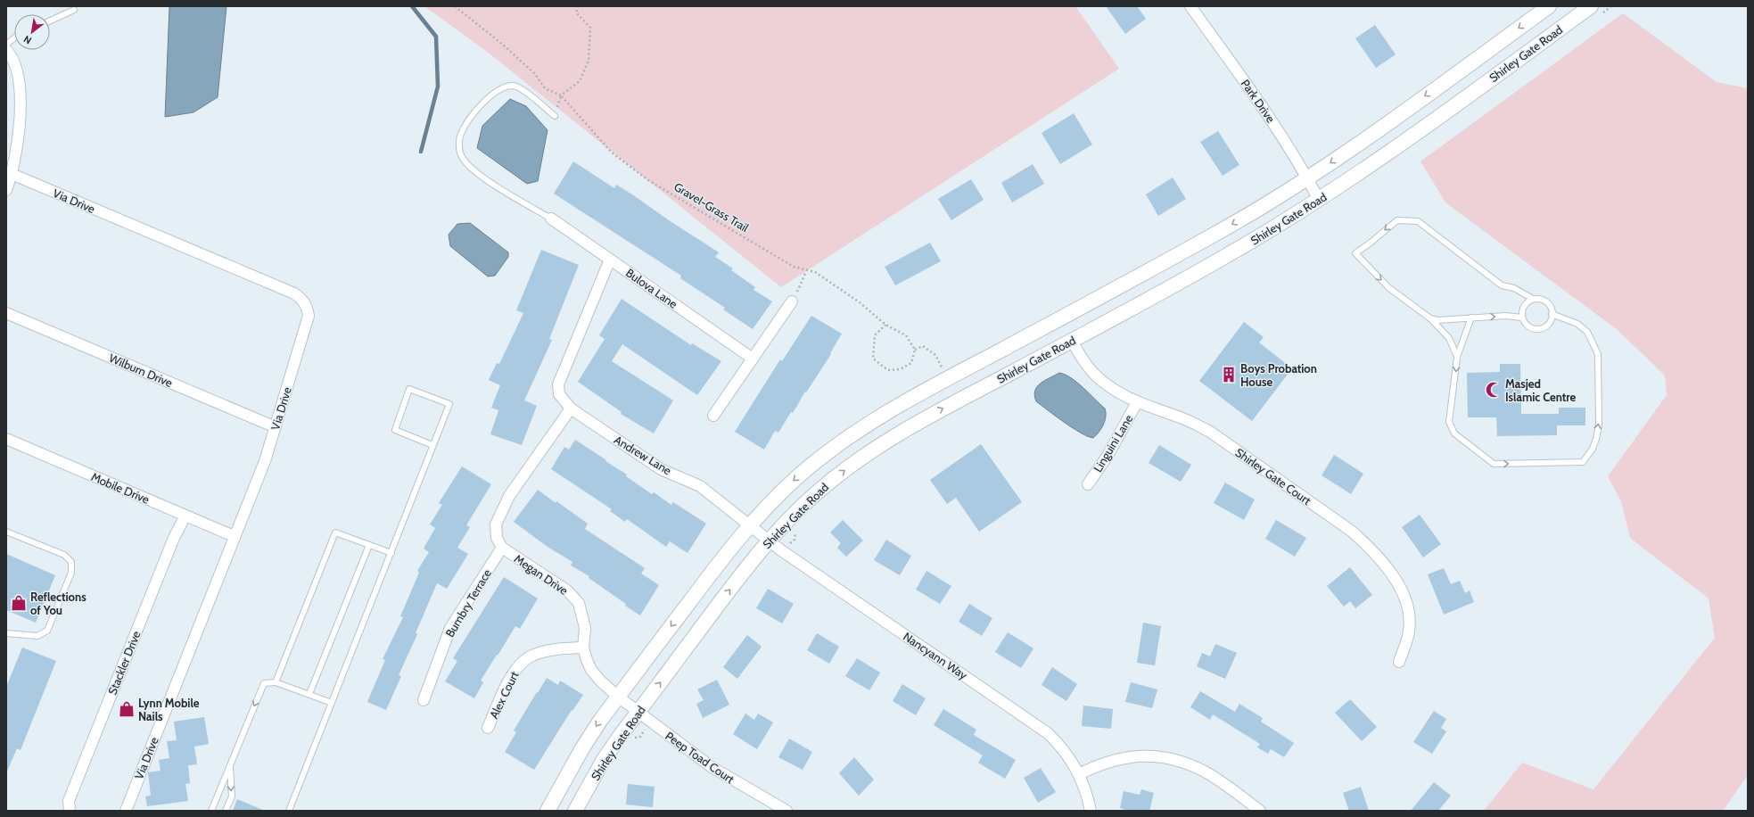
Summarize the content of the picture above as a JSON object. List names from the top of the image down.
{
  "streets": {
    "main road": ["Shirley Gate Road"],
    "street": [
      "Park Drive",
      "Via Drive",
      "Bulova Lane",
      "Wilburn Drive",
      "Linguini Lane",
      "Andrew Lane",
      "Shirley Gate Court",
      "Mobile Drive",
      "Megan Drive",
      "Bumbry Terrace",
      "Nancyann Way",
      "Stackler Drive",
      "Alex Court",
      "Peep Toad Court"
    ],
    "path": ["Gravel-Grass Trail"]
  },
  "crossings": [
    ["Shirley Gate Road", "Park Drive"],
    ["Shirley Gate Road", "Andrew Lane"],
    ["Shirley Gate Road", "Shirley Gate Court"],
    ["Shirley Gate Road", "Megan Drive"],
    ["Shirley Gate Road", "Nancyann Way"],
    ["Shirley Gate Road", "Peep Toad Court"],
    ["Via Drive", "Wilburn Drive"],
    ["Via Drive", "Mobile Drive"],
    ["Bulova Lane", "Andrew Lane"],
    ["Linguini Lane", "Shirley Gate Court"],
    ["Andrew Lane", "Nancyann Way"],
    ["Mobile Drive", "Stackler Drive"],
    ["Megan Drive", "Bumbry Terrace"],
    ["Megan Drive", "Alex Court"],
    ["Megan Drive", "Peep Toad Court"]
  ],
  "places": {
    "building": ["Boys Probation House"],
    "mosque": ["Masjed Islamic Centre"],
    "shop": ["Reflections of You", "Lynn Mobile Nails"]
  },
  "north": "bottom left"
}
